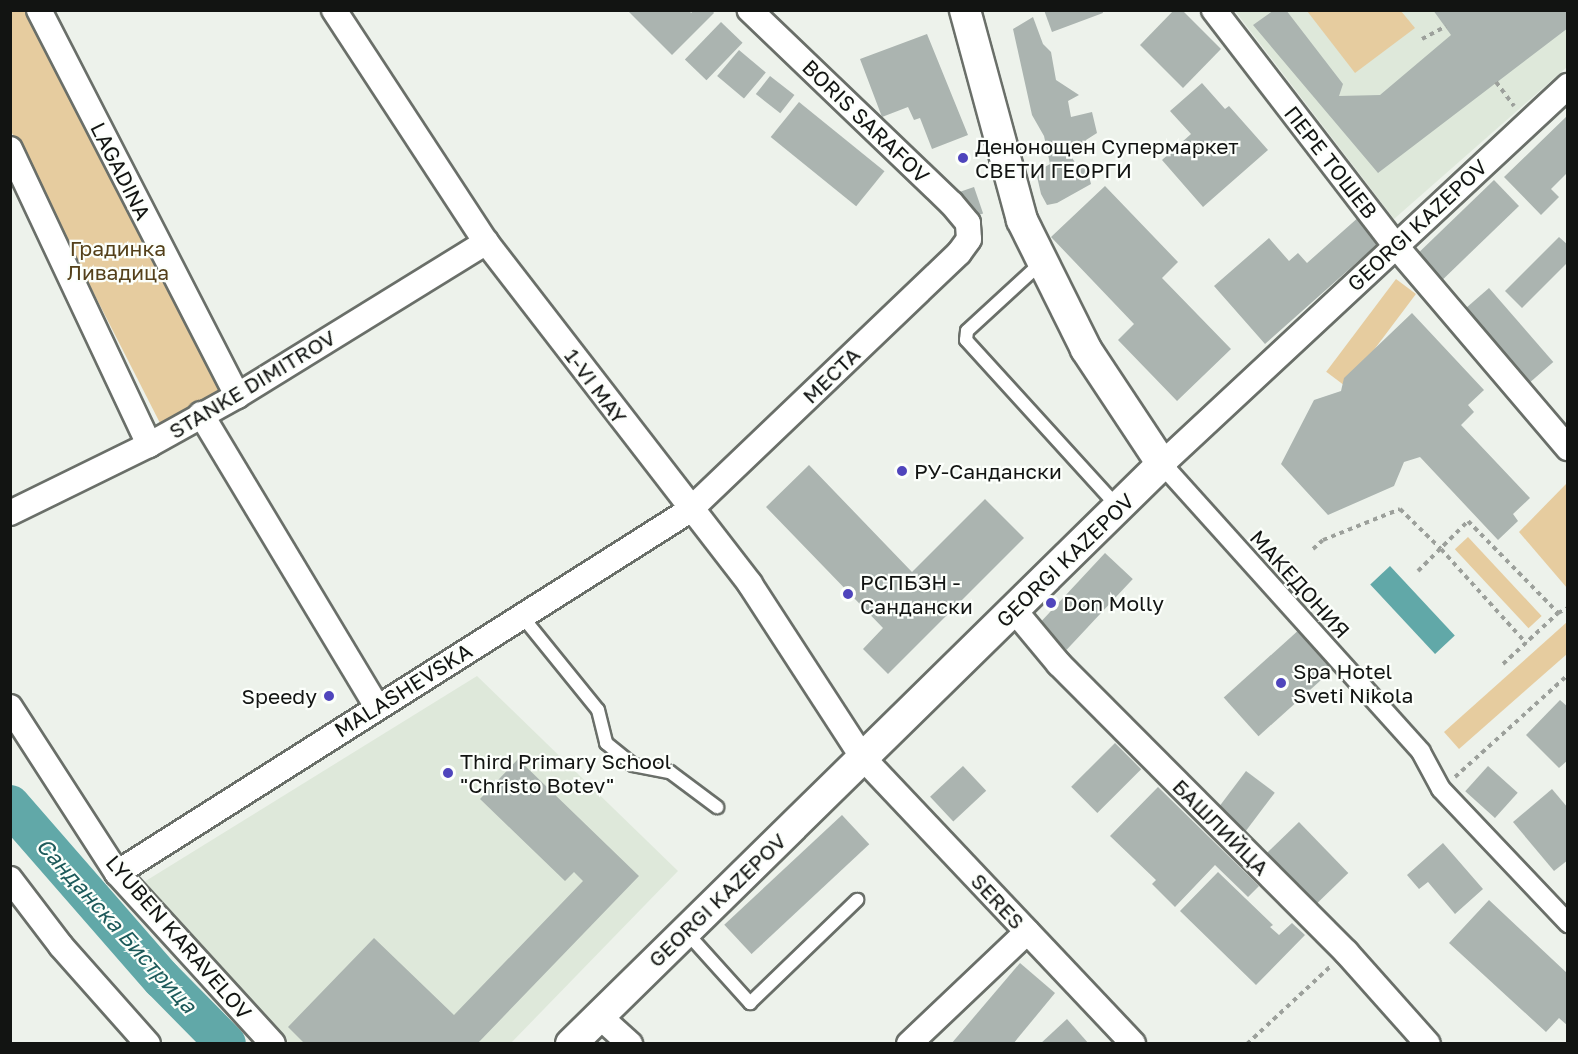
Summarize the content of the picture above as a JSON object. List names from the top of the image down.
{
  "streets": {
    "street": [
      "BORIS SARAFOV",
      "ПЕРЕ ТОШЕВ",
      "LAGADINA",
      "GEORGI KAZEPOV",
      "МЕСТА",
      "STANKE DIMITROV",
      "1-VI MAY",
      "МАКЕДОНИЯ",
      "MALASHEVSKA",
      "БАШЛИЙЦА",
      "SERES",
      "LYUBEN KARAVELOV"
    ]
  },
  "crossings": [
    ["BORIS SARAFOV", "МЕСТА"],
    ["ПЕРЕ ТОШЕВ", "GEORGI KAZEPOV"],
    ["LAGADINA", "STANKE DIMITROV"],
    ["GEORGI KAZEPOV", "1-VI MAY"],
    ["GEORGI KAZEPOV", "МАКЕДОНИЯ"],
    ["GEORGI KAZEPOV", "БАШЛИЙЦА"],
    ["GEORGI KAZEPOV", "SERES"],
    ["МЕСТА", "1-VI MAY"],
    ["МЕСТА", "MALASHEVSKA"],
    ["STANKE DIMITROV", "1-VI MAY"],
    ["1-VI MAY", "MALASHEVSKA"],
    ["1-VI MAY", "SERES"],
    ["MALASHEVSKA", "LYUBEN KARAVELOV"]
  ],
  "water": ["Санданска Бистрица"],
  "parks": ["Градинка Ливадица"],
  "places": [
    "Денонощен Супермаркет СВЕТИ ГЕОРГИ",
    "РУ-Сандански",
    "РСПБЗН - Сандански",
    "Don Molly",
    "Spa Hotel Sveti Nikola",
    "Speedy",
    "Third Primary School \"Christo Botev\""
  ]
}
